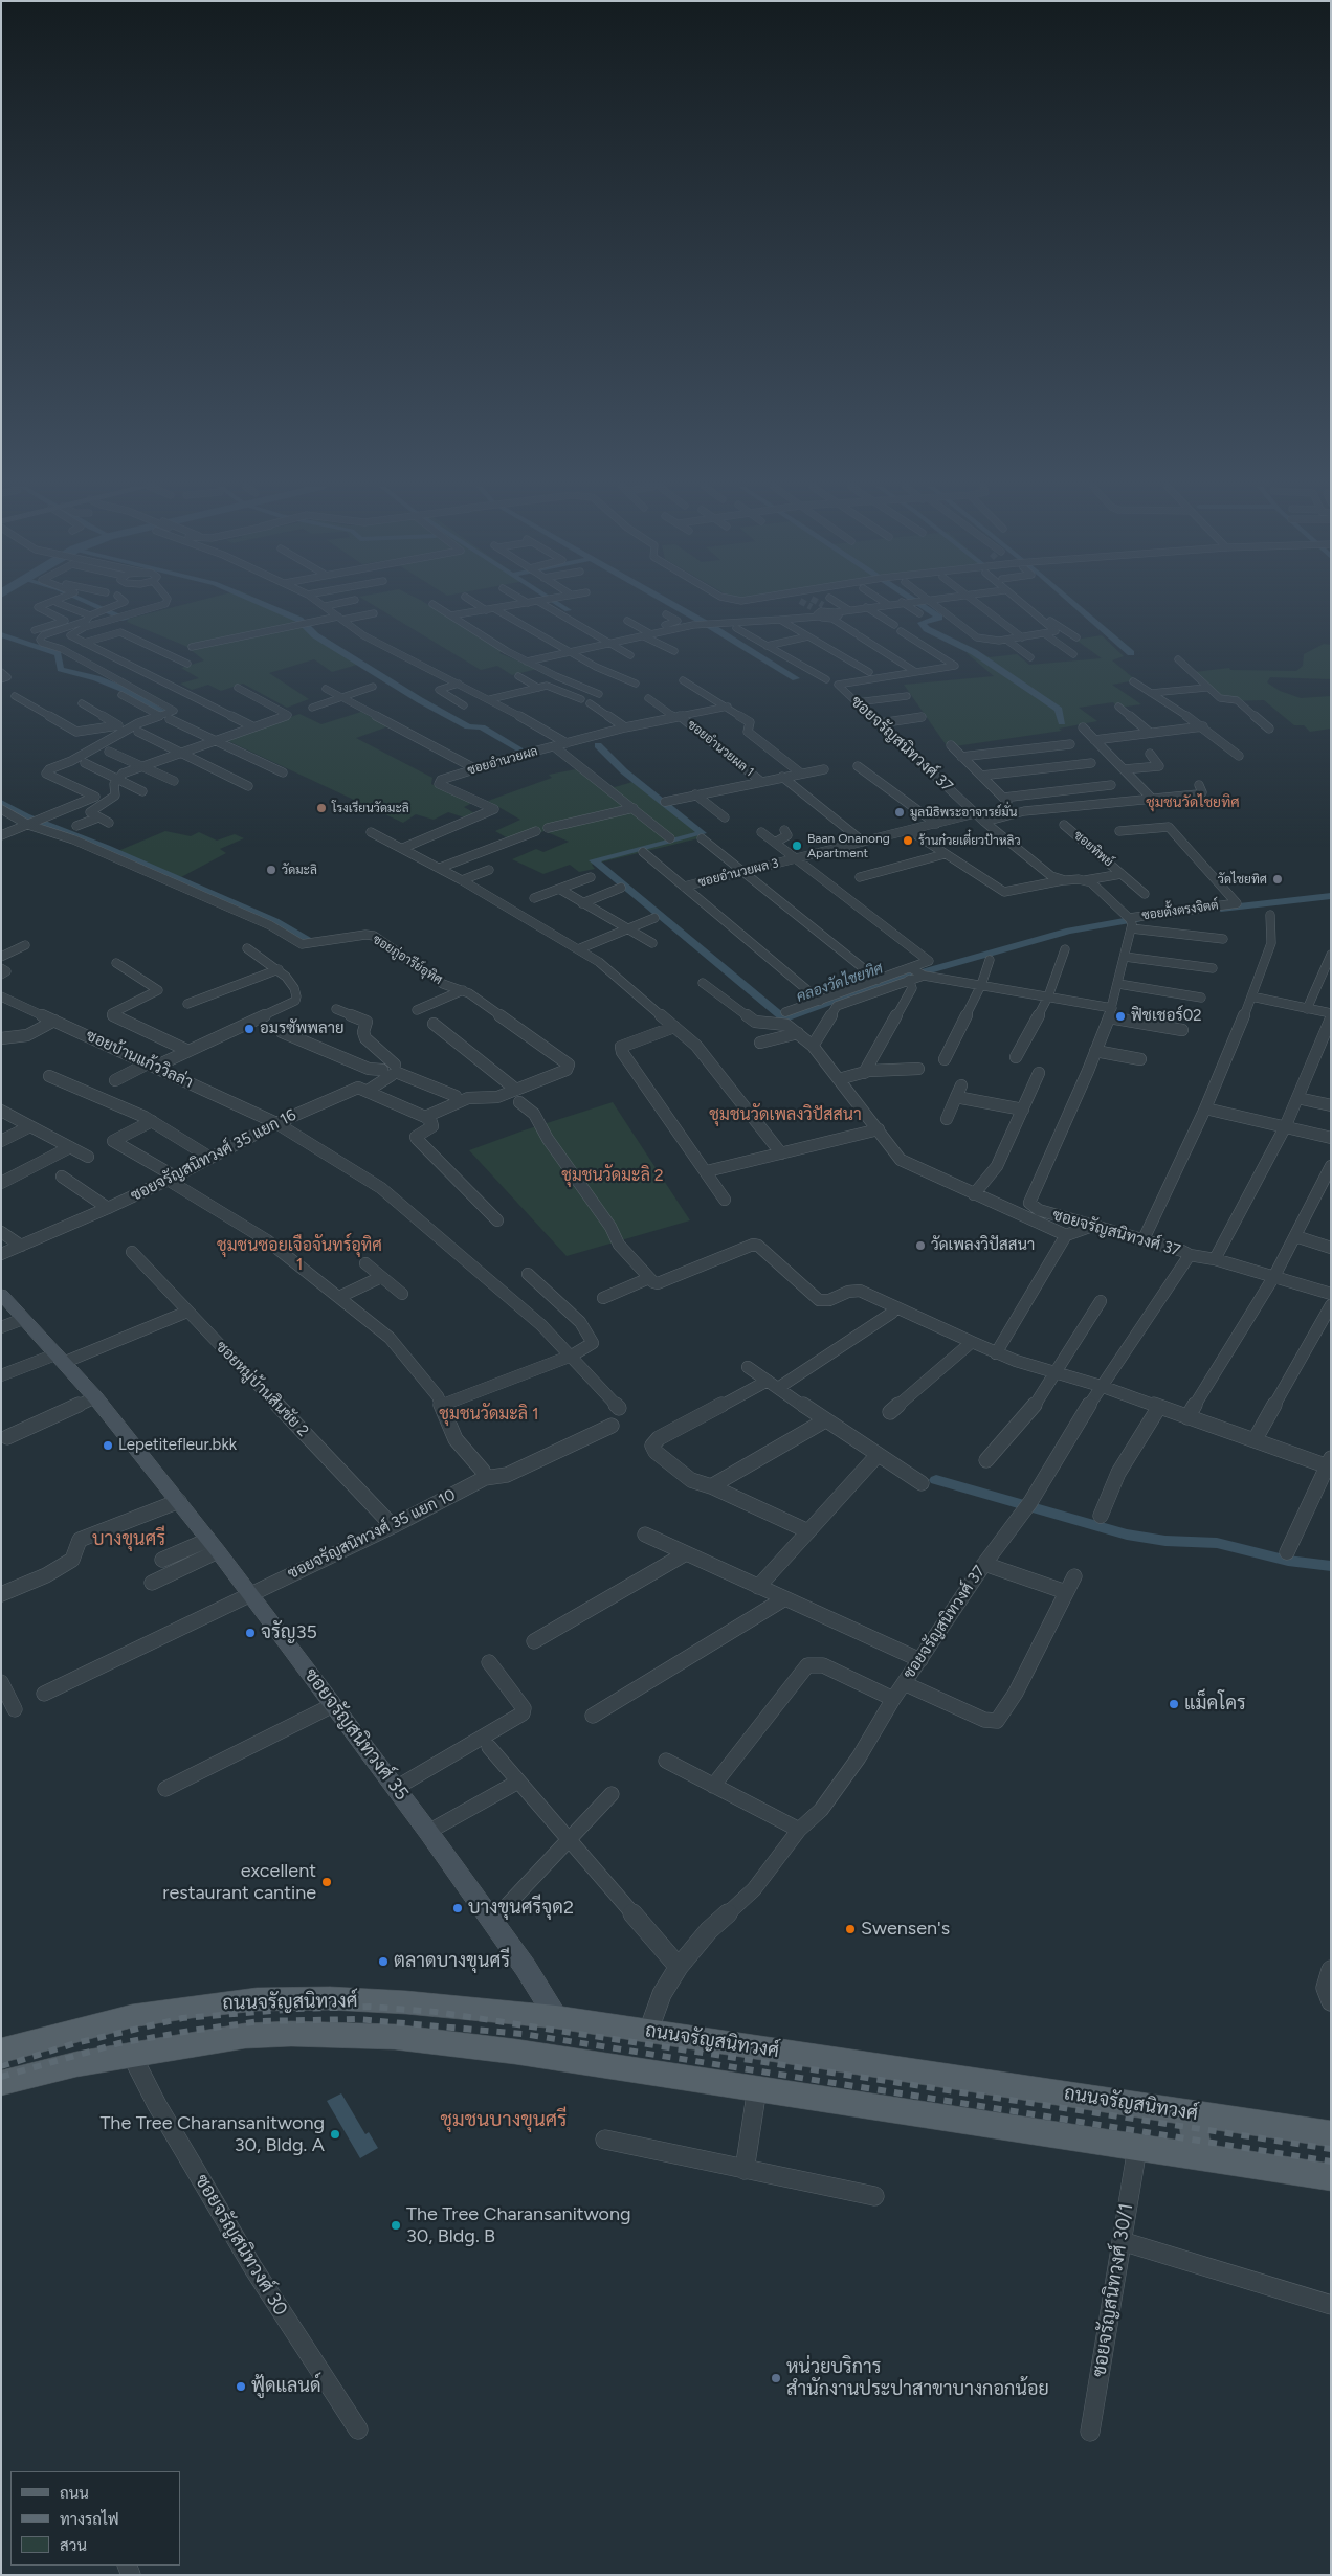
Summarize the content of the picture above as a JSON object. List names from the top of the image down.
{
  "streets": {
    "main road": ["ถนนจรัญสนิทวงศ์"],
    "street": [
      "ซอยจรัญสนิทวงศ์ 37",
      "ซอยอำนวยผล 1",
      "ซอยอำนวยผล",
      "ซอยทิพย์",
      "ซอยอำนวยผล 3",
      "ซอยตั้งตรงจิตต์",
      "ซอยภู่อารีย์อุทิศ",
      "ซอยบ้านแก้ววิลล่า",
      "ซอยจรัญสนิทวงศ์ 35 แยก 16",
      "ซอยหมู่บ้านสินชัย 2",
      "ซอยจรัญสนิทวงศ์ 35 แยก 10",
      "ซอยจรัญสนิทวงศ์ 35",
      "ซอยจรัญสนิทวงศ์ 30",
      "ซอยจรัญสนิทวงศ์ 30/1"
    ]
  },
  "crossings": [
    ["ซอยจรัญสนิทวงศ์ 37", "ซอยทิพย์"],
    ["ซอยจรัญสนิทวงศ์ 37", "ซอยอำนวยผล 3"],
    ["ซอยจรัญสนิทวงศ์ 37", "ซอยตั้งตรงจิตต์"],
    ["ซอยจรัญสนิทวงศ์ 37", "ถนนจรัญสนิทวงศ์"],
    ["ซอยอำนวยผล 1", "ซอยอำนวยผล"],
    ["ซอยบ้านแก้ววิลล่า", "ซอยจรัญสนิทวงศ์ 35 แยก 16"],
    ["ซอยหมู่บ้านสินชัย 2", "ซอยจรัญสนิทวงศ์ 35 แยก 10"],
    ["ซอยจรัญสนิทวงศ์ 35 แยก 10", "ซอยจรัญสนิทวงศ์ 35"],
    ["ซอยจรัญสนิทวงศ์ 35", "ถนนจรัญสนิทวงศ์"],
    ["ถนนจรัญสนิทวงศ์", "ซอยจรัญสนิทวงศ์ 30"],
    ["ถนนจรัญสนิทวงศ์", "ซอยจรัญสนิทวงศ์ 30/1"]
  ],
  "districts": [
    "ชุมชนวัดไชยทิศ",
    "ชุมชนวัดเพลงวิปัสสนา",
    "ชุมชนวัดมะลิ 2",
    "ชุมชนซอยเจือจันทร์อุทิศ 1",
    "ชุมชนวัดมะลิ 1",
    "บางขุนศรี",
    "ชุมชนบางขุนศรี"
  ],
  "water": ["คลองวัดไชยทิศ"],
  "places": [
    "โรงเรียนวัดมะลิ",
    "มูลนิธิพระอาจารย์มั่น",
    "ร้านก๋วยเตี๋ยวป้าหลิว",
    "Baan Onanong Apartment",
    "วัดมะลิ",
    "วัดไชยทิศ",
    "ฟิชเชอร์02",
    "อมรซัพพลาย",
    "วัดเพลงวิปัสสนา",
    "Lepetitefleur.bkk",
    "จรัญ35",
    "แม็คโคร",
    "excellent restaurant cantine",
    "บางขุนศรีจุด2",
    "Swensen's",
    "ตลาดบางขุนศรี",
    "The Tree Charansanitwong 30, Bldg. A",
    "The Tree Charansanitwong 30, Bldg. B",
    "หน่วยบริการ สำนักงานประปาสาขาบางกอกน้อย",
    "ฟู้ดแลนด์"
  ],
  "legend": ["ถนน", "ทางรถไฟ", "สวน"]
}
